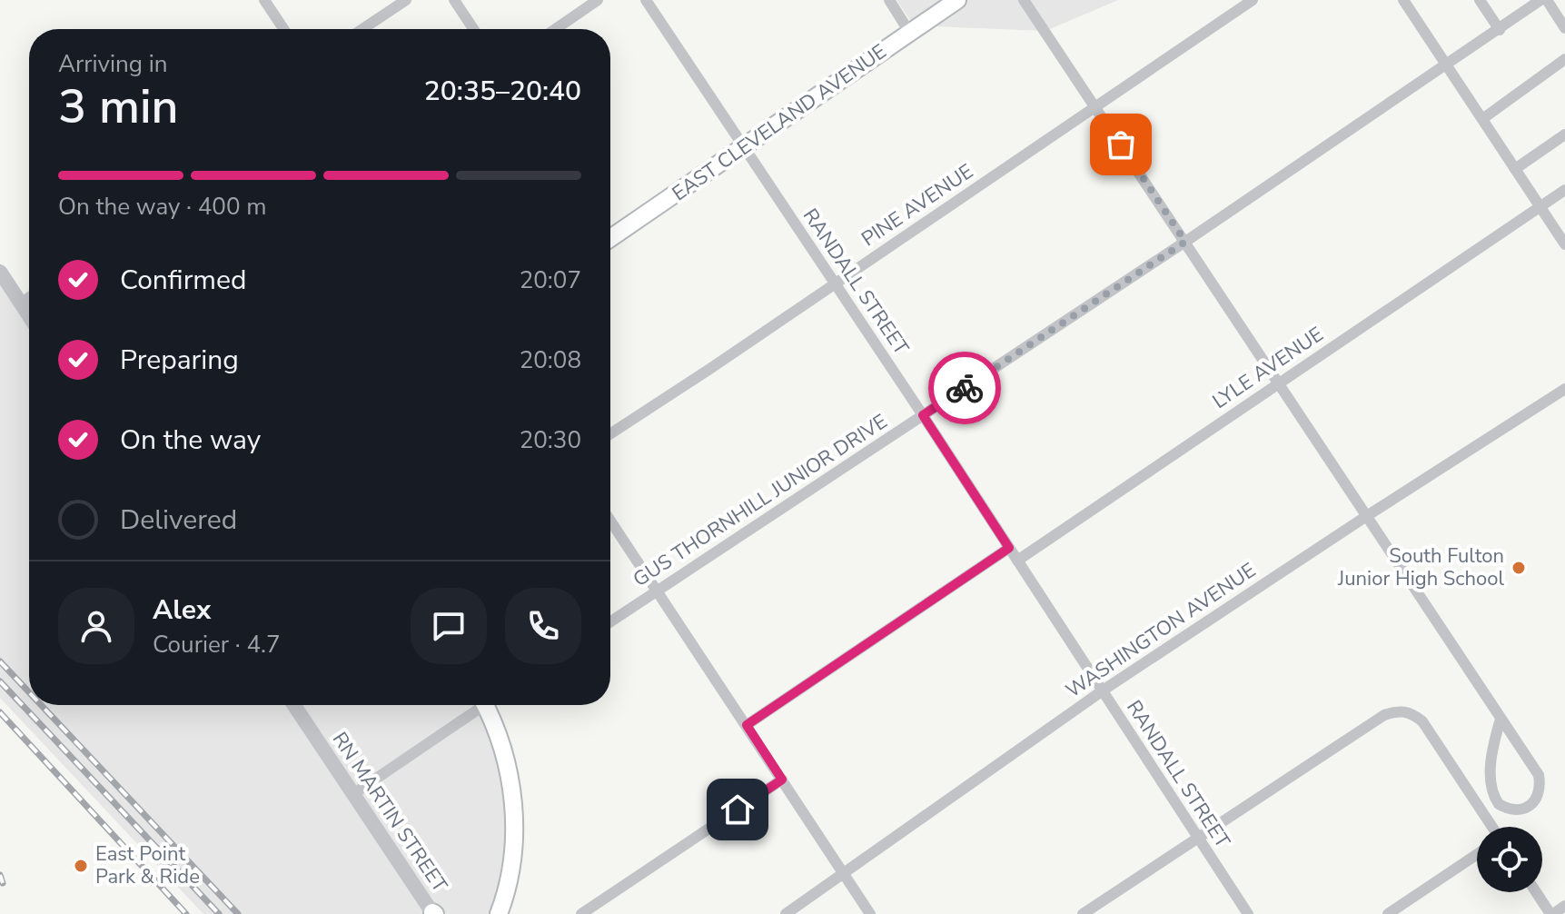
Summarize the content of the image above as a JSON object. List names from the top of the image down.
{
  "streets": {
    "main road": ["EAST CLEVELAND AVENUE"],
    "street": [
      "PINE AVENUE",
      "RANDALL STREET",
      "LYLE AVENUE",
      "GUS THORNHILL JUNIOR DRIVE",
      "WASHINGTON AVENUE",
      "RN MARTIN STREET"
    ]
  },
  "crossings": [
    ["EAST CLEVELAND AVENUE", "RANDALL STREET"],
    ["PINE AVENUE", "RANDALL STREET"],
    ["RANDALL STREET", "LYLE AVENUE"],
    ["RANDALL STREET", "GUS THORNHILL JUNIOR DRIVE"],
    ["RANDALL STREET", "WASHINGTON AVENUE"]
  ],
  "places": ["South Fulton Junior High School", "East Point Park & Ride"],
  "page": {
    "heading": ["3 min", "Arriving in", "20:35–20:40"],
    "panel": ["Alex", "Courier · 4.7"],
    "bar": "On the way · 400 m",
    "list": [
      ["Confirmed", "20:07"],
      ["Preparing", "20:08"],
      ["On the way", "20:30"],
      "Delivered"
    ]
  }
}
